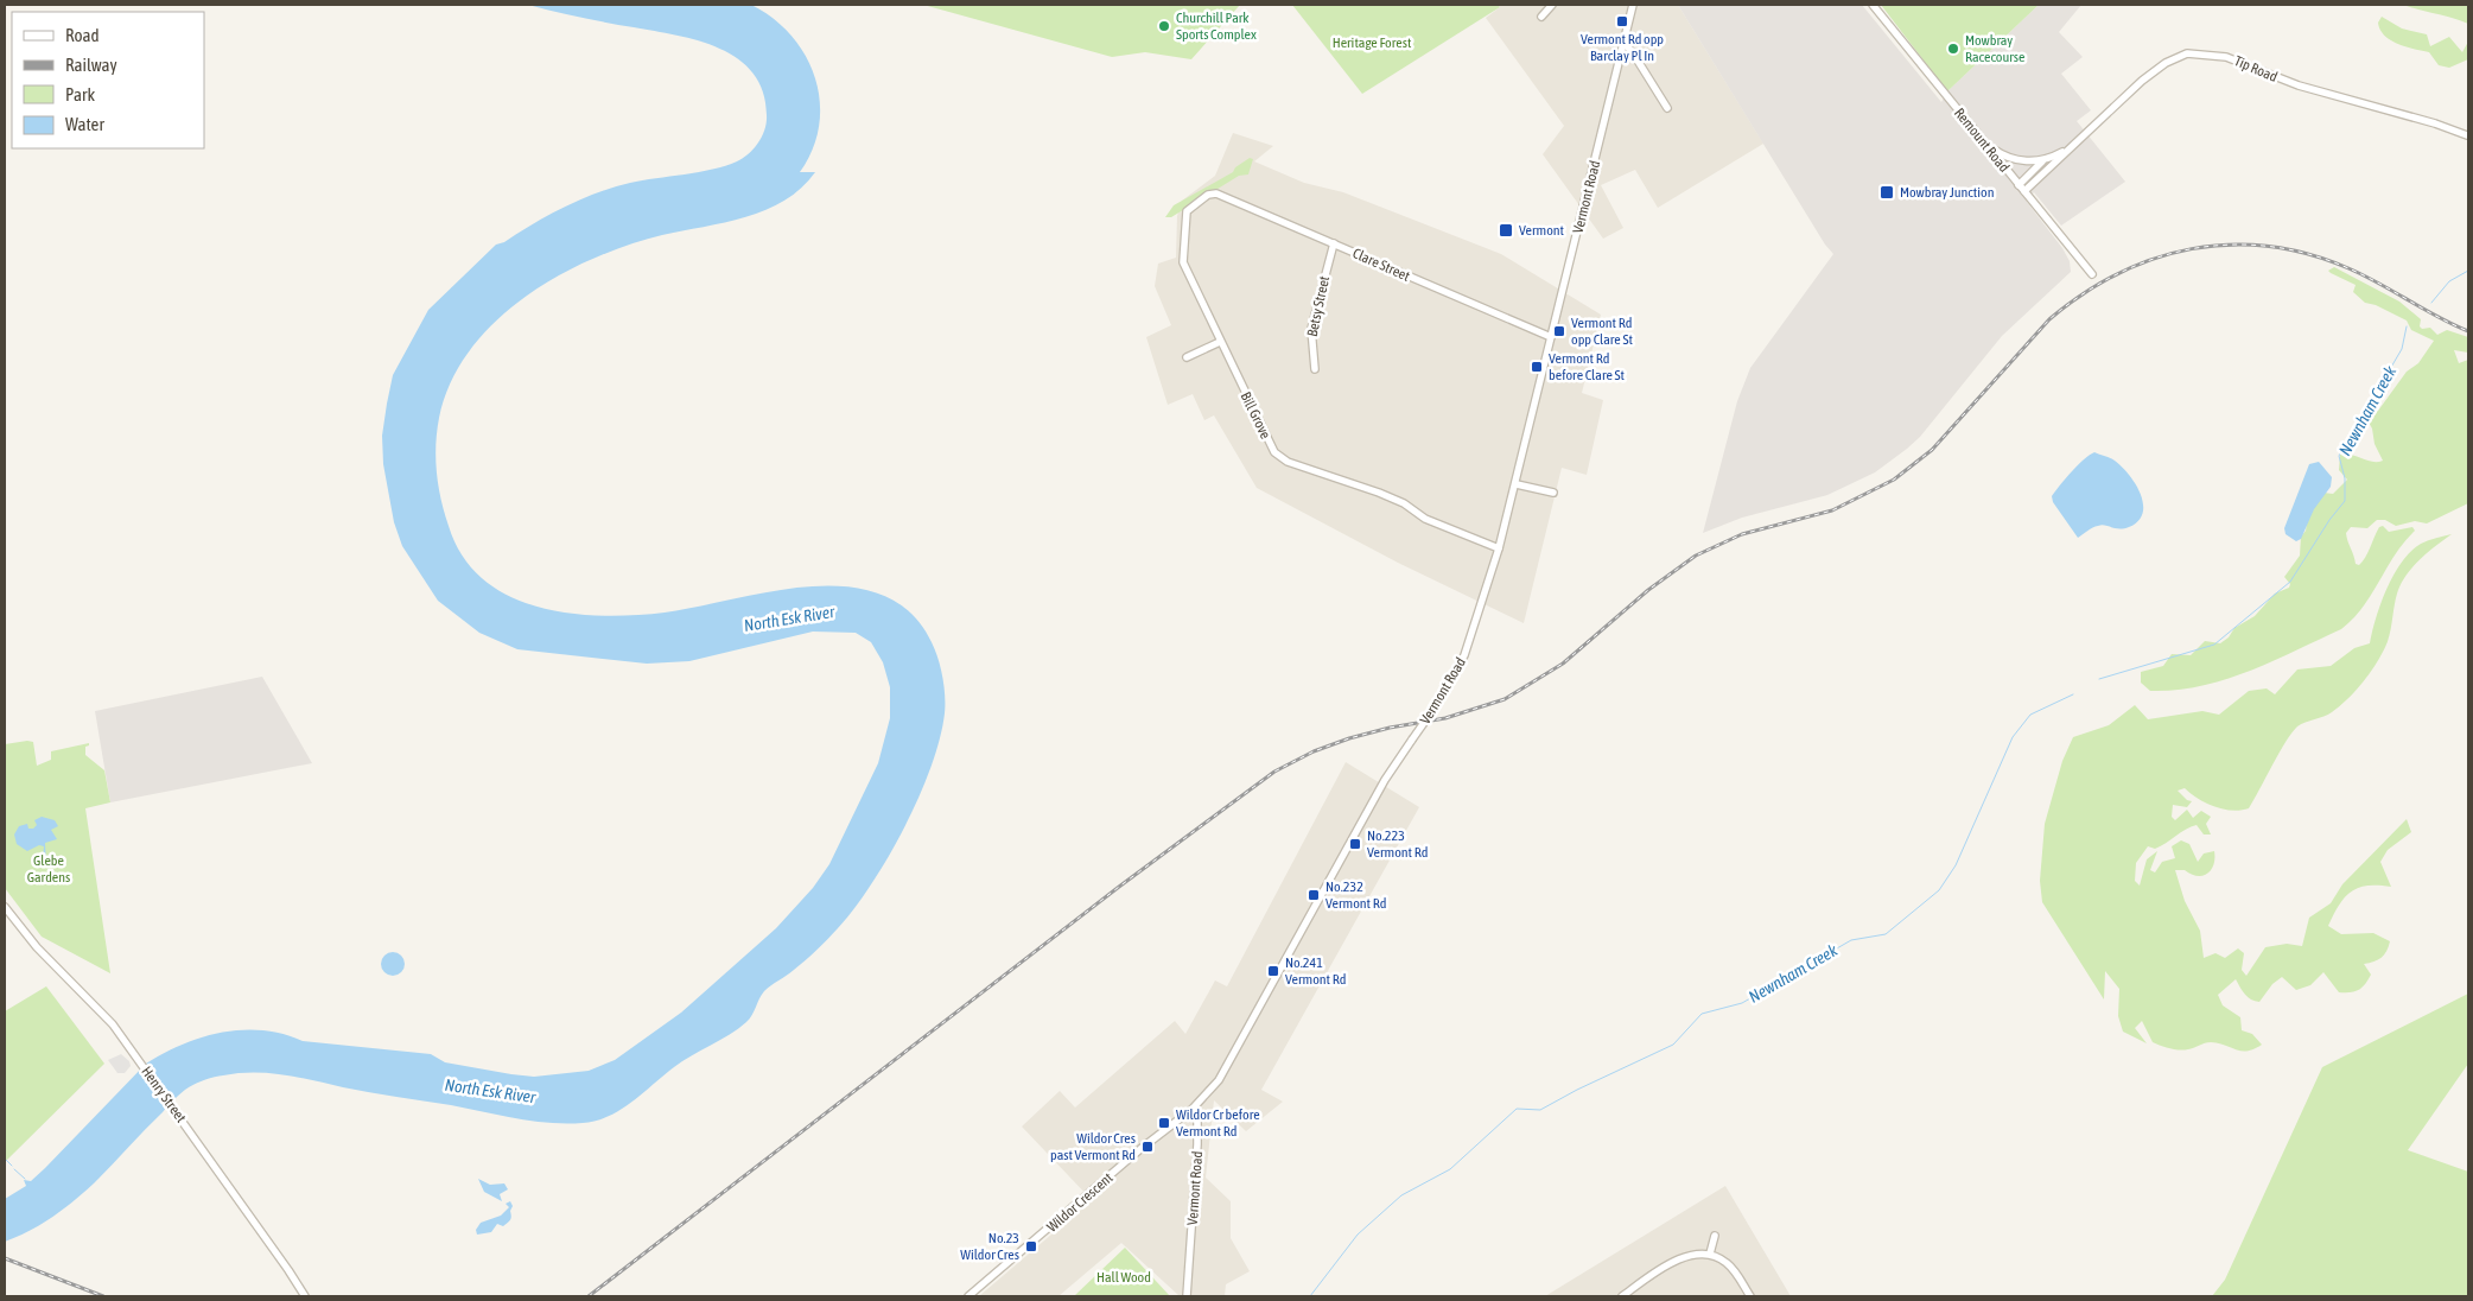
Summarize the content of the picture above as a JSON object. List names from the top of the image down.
{
  "streets": {
    "street": [
      "Tip Road",
      "Remount Road",
      "Vermont Road",
      "Clare Street",
      "Betsy Street",
      "Bill Grove",
      "Henry Street",
      "Wildor Crescent"
    ]
  },
  "crossings": [
    ["Tip Road", "Remount Road"],
    ["Vermont Road", "Clare Street"],
    ["Vermont Road", "Bill Grove"],
    ["Vermont Road", "Wildor Crescent"],
    ["Clare Street", "Betsy Street"],
    ["Clare Street", "Bill Grove"]
  ],
  "water": ["Newnham Creek", "North Esk River"],
  "parks": ["Heritage Forest", "Glebe Gardens", "Hall Wood"],
  "places": {
    "transit": [
      "Vermont Rd opp Barclay Pl In",
      "Mowbray Junction",
      "Vermont",
      "Vermont Rd opp Clare St",
      "Vermont Rd before Clare St",
      "No.223 Vermont Rd",
      "No.232 Vermont Rd",
      "No.241 Vermont Rd",
      "Wildor Cr before Vermont Rd",
      "Wildor Cres past Vermont Rd",
      "No.23 Wildor Cres"
    ],
    "other": ["Churchill Park Sports Complex", "Mowbray Racecourse"]
  },
  "legend": [
    "Road",
    "Railway",
    "Park",
    "Water"
  ]
}
